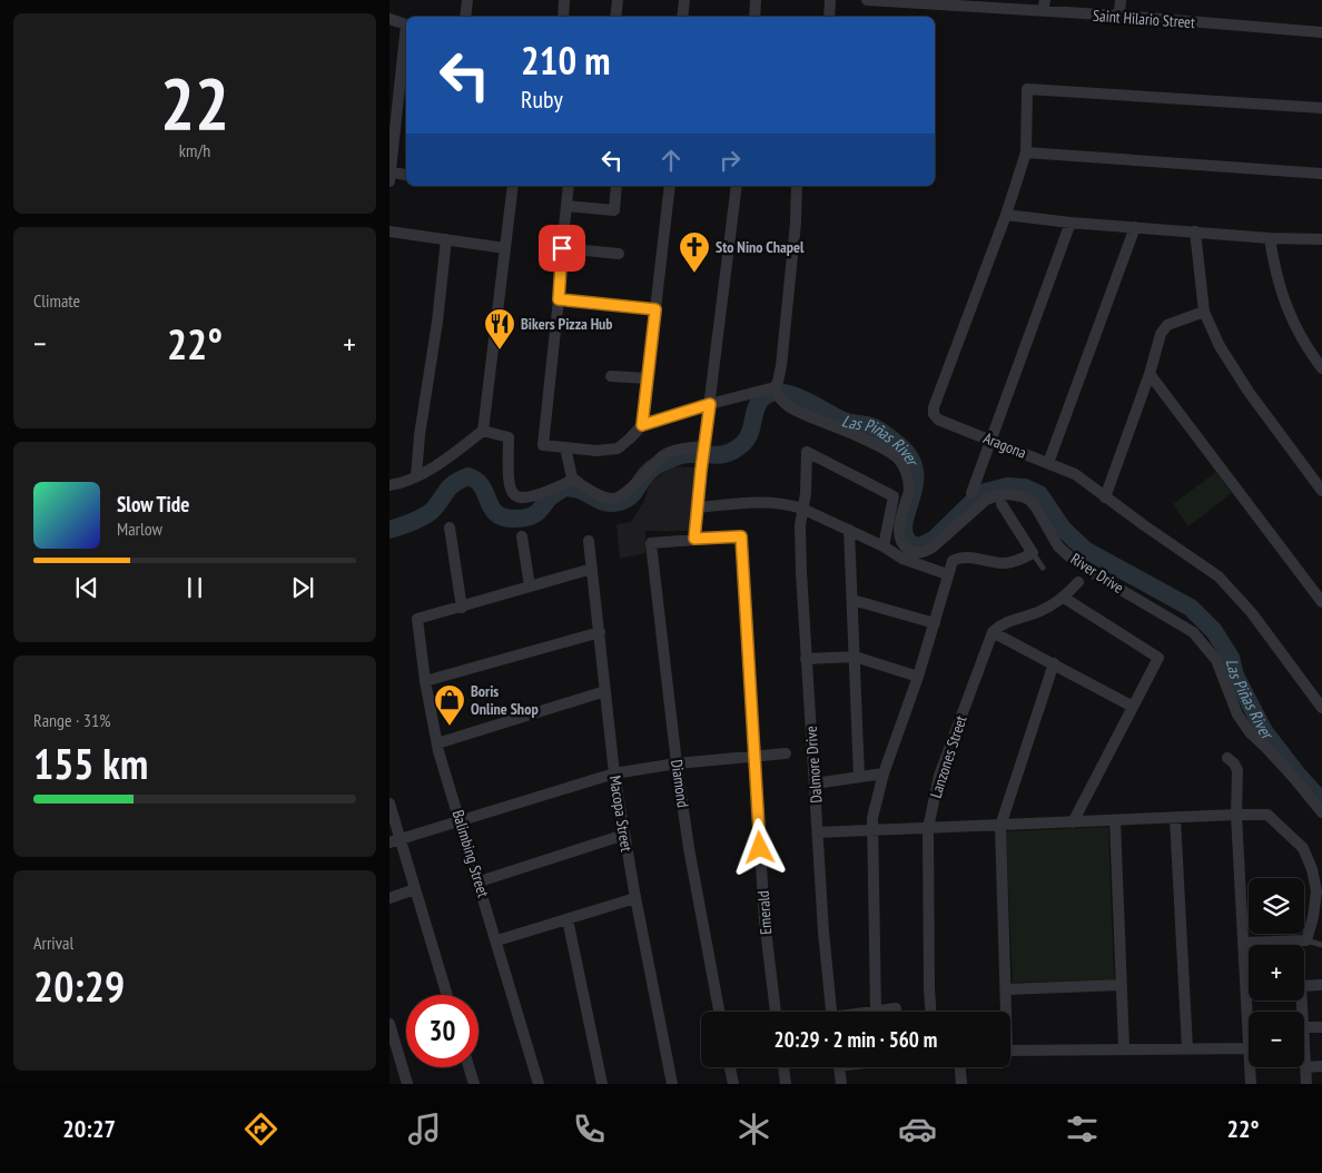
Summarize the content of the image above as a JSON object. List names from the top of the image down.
{
  "streets": {
    "street": [
      "Saint Hilario Street",
      "Aragona",
      "River Drive",
      "Lanzones Street",
      "Dalmore Drive",
      "Diamond",
      "Macopa Street",
      "Balimbing Street",
      "Emerald"
    ]
  },
  "crossings": [
    ["Diamond", "Emerald"]
  ],
  "water": ["Las Piñas River"],
  "places": {
    "church": ["Sto Nino Chapel"],
    "restaurant": ["Bikers Pizza Hub"],
    "shop": ["Boris Online Shop"]
  },
  "page": {
    "tile": [
      ["22", "km/h"],
      "Climate",
      ["Range · 31%", "155 km"],
      ["Arrival", "20:29"]
    ],
    "turn": ["210 m", "Ruby"],
    "heat": ["−", "22°", "+"],
    "song": ["Slow Tide", "Marlow"],
    "map_buttons": ["+", "−"],
    "limit": "30",
    "trip": "20:29 · 2 min · 560 m",
    "tabs": ["20:27", "22°"]
  }
}
